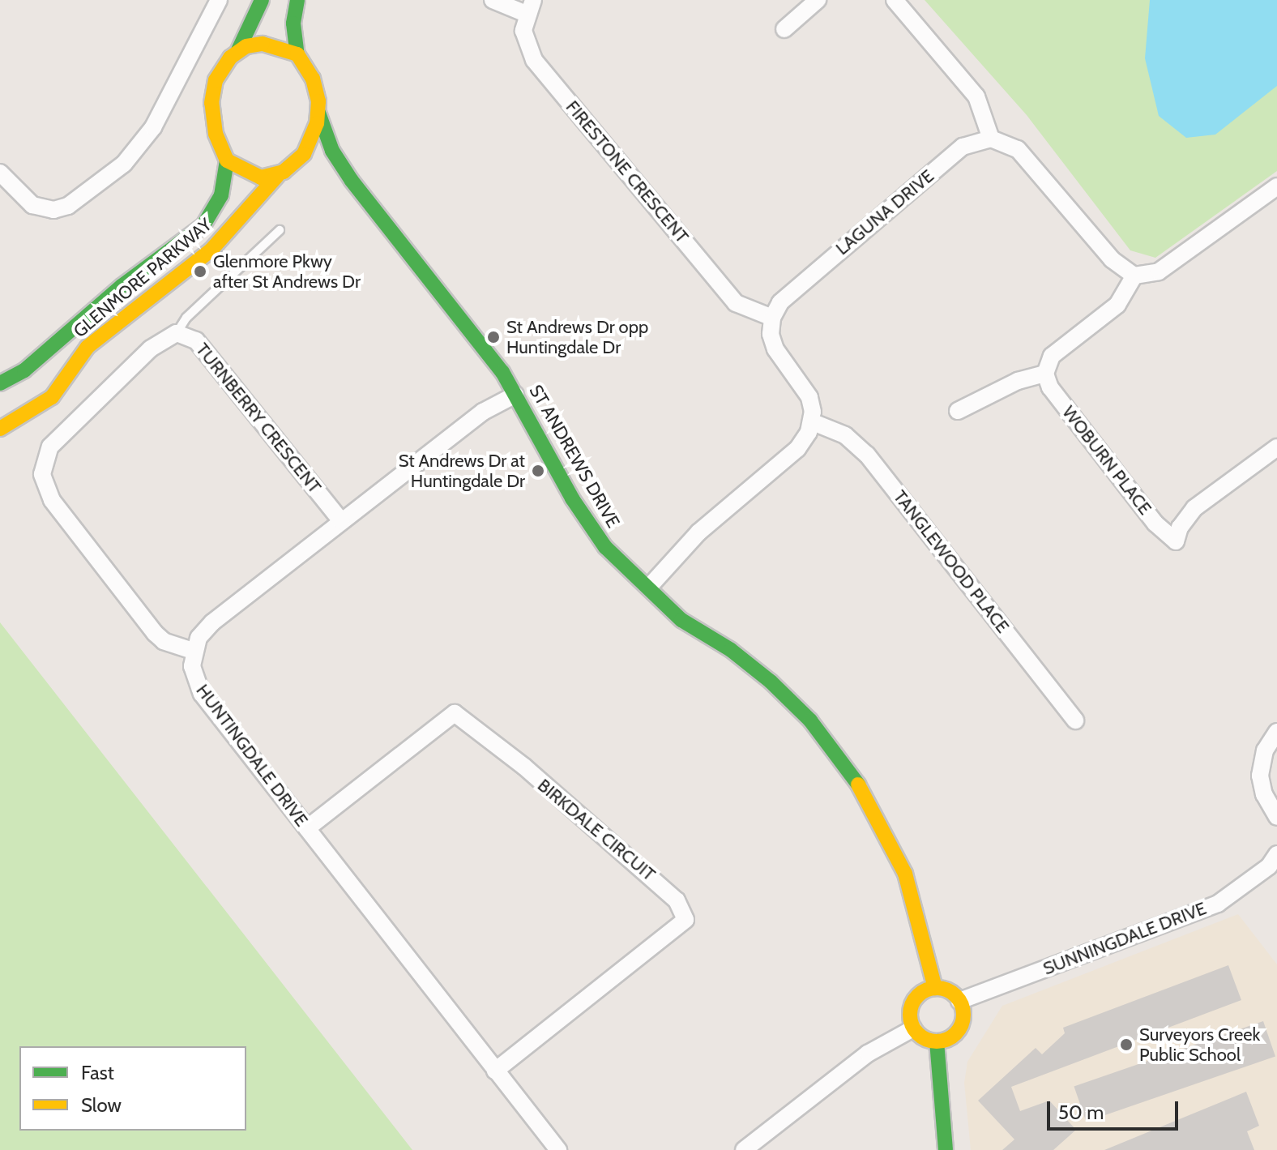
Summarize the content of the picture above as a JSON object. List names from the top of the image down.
{
  "streets": {
    "street": [
      "FIRESTONE CRESCENT",
      "LAGUNA DRIVE",
      "GLENMORE PARKWAY",
      "TURNBERRY CRESCENT",
      "ST ANDREWS DRIVE",
      "WOBURN PLACE",
      "TANGLEWOOD PLACE",
      "HUNTINGDALE DRIVE",
      "BIRKDALE CIRCUIT",
      "SUNNINGDALE DRIVE"
    ]
  },
  "crossings": [
    ["FIRESTONE CRESCENT", "LAGUNA DRIVE"],
    ["GLENMORE PARKWAY", "ST ANDREWS DRIVE"],
    ["TURNBERRY CRESCENT", "HUNTINGDALE DRIVE"],
    ["ST ANDREWS DRIVE", "SUNNINGDALE DRIVE"],
    ["HUNTINGDALE DRIVE", "BIRKDALE CIRCUIT"]
  ],
  "places": [
    "Glenmore Pkwy after St Andrews Dr",
    "St Andrews Dr opp Huntingdale Dr",
    "St Andrews Dr at Huntingdale Dr",
    "Surveyors Creek Public School"
  ],
  "legend": ["Fast", "Slow"],
  "scale_bar": "50 m"
}
